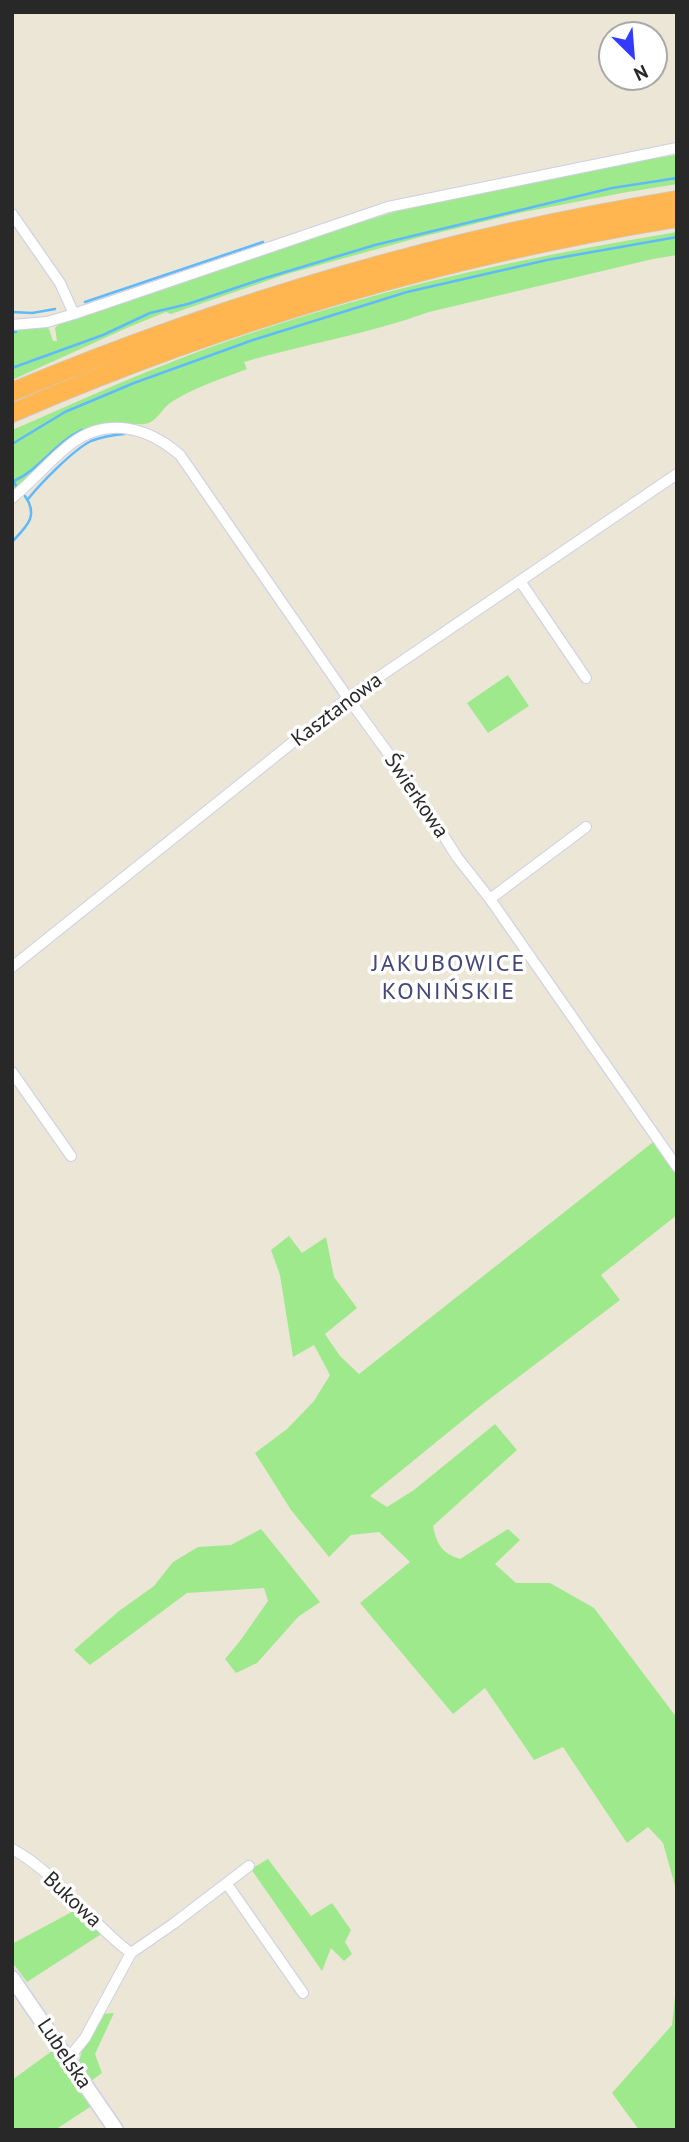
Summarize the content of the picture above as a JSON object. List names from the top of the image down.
{
  "streets": {
    "street": [
      "Kasztanowa",
      "Świerkowa",
      "Bukowa",
      "Lubelska"
    ]
  },
  "crossings": [
    ["Kasztanowa", "Świerkowa"]
  ],
  "districts": ["JAKUBOWICE KONIŃSKIE"],
  "north": "bottom right"
}
